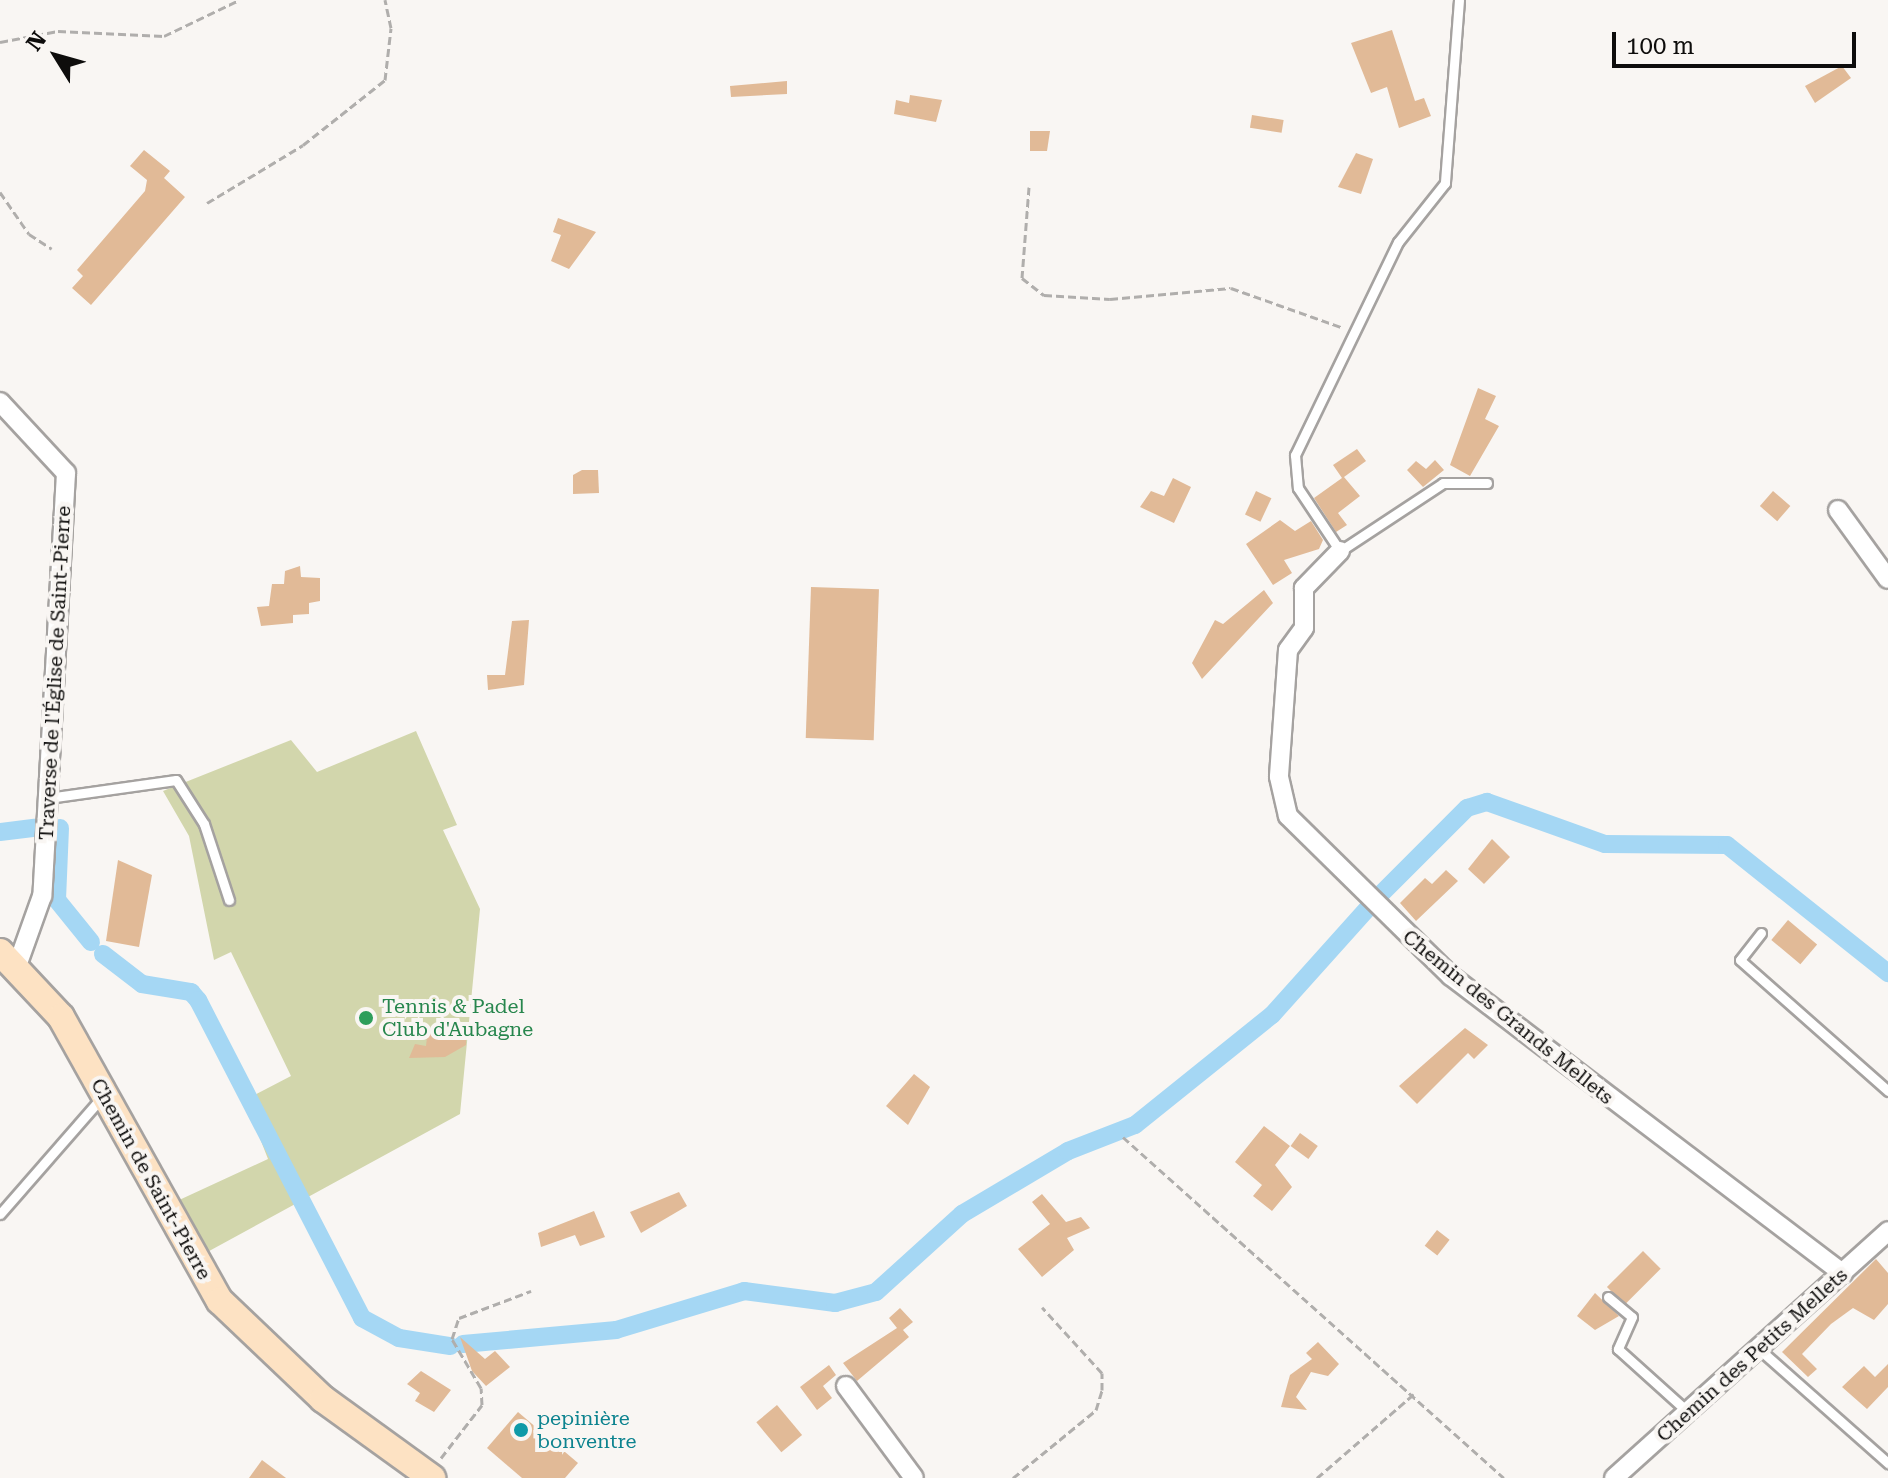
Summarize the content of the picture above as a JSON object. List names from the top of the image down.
{
  "streets": {
    "main road": ["Chemin de Saint-Pierre"],
    "street": ["Traverse de l'Église de Saint-Pierre", "Chemin des Grands Mellets", "Chemin des Petits Mellets"]
  },
  "crossings": [
    ["Traverse de l'Église de Saint-Pierre", "Chemin de Saint-Pierre"],
    ["Chemin des Grands Mellets", "Chemin des Petits Mellets"]
  ],
  "places": ["Tennis & Padel Club d'Aubagne", "pepinière bonventre"],
  "scale_bar": "100 m",
  "north": "top left"
}
